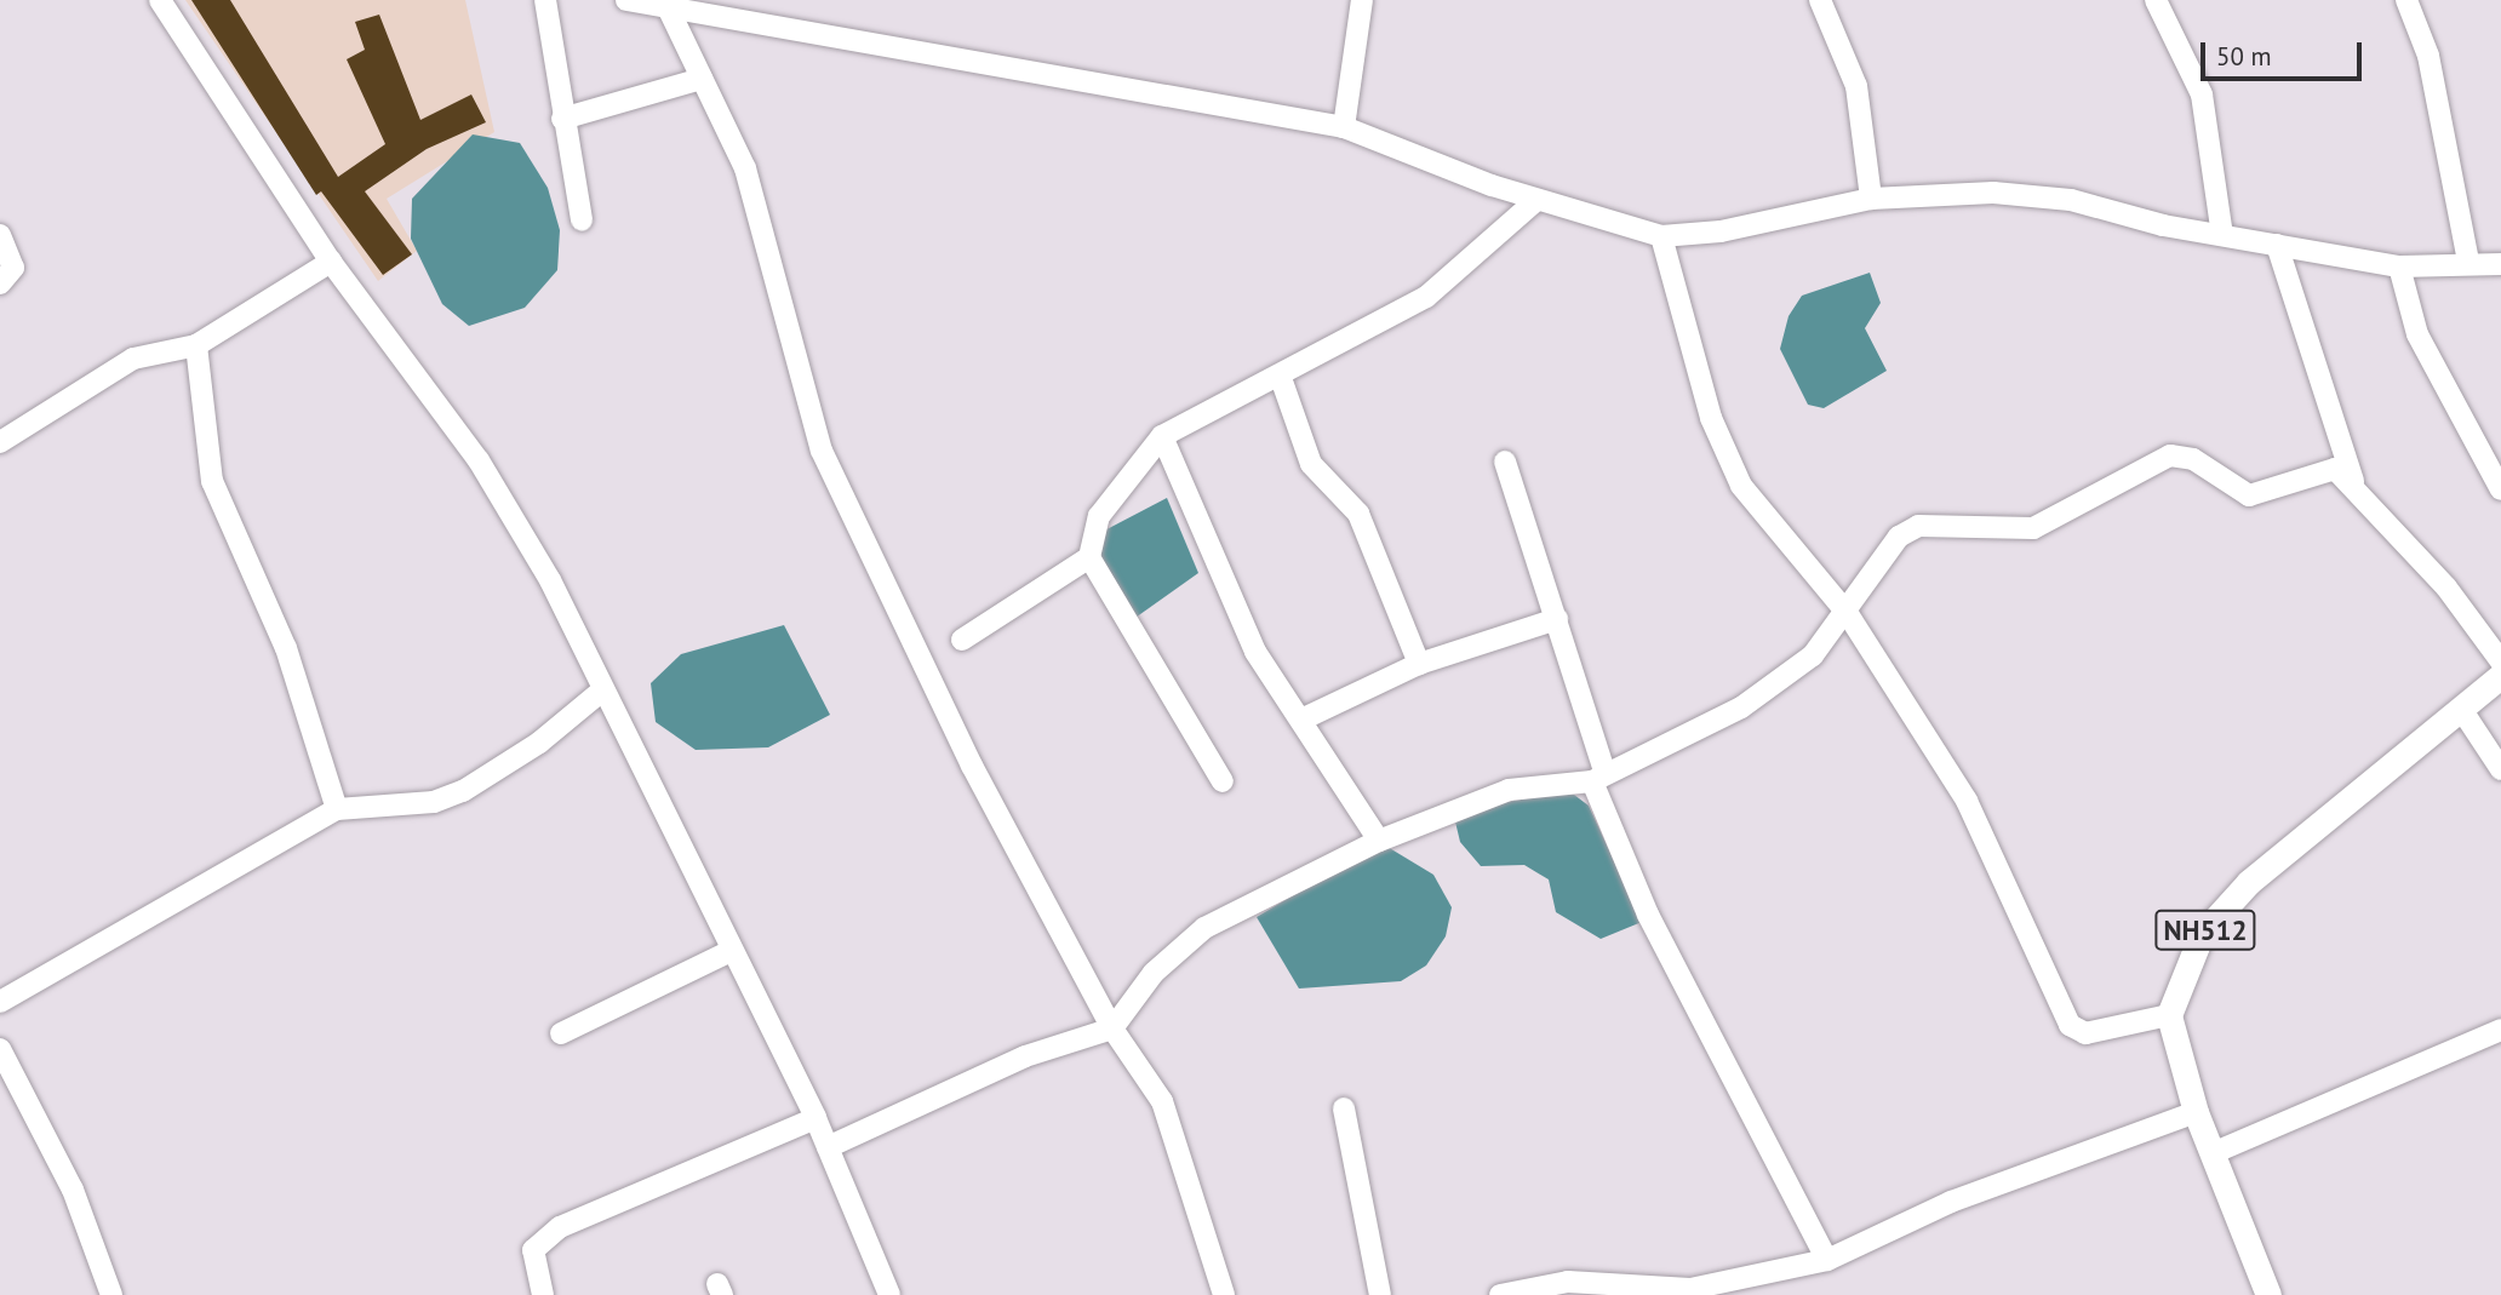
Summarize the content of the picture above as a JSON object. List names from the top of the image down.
{
  "streets": {
    "main road": ["NH512"]
  },
  "scale_bar": "50 m"
}
